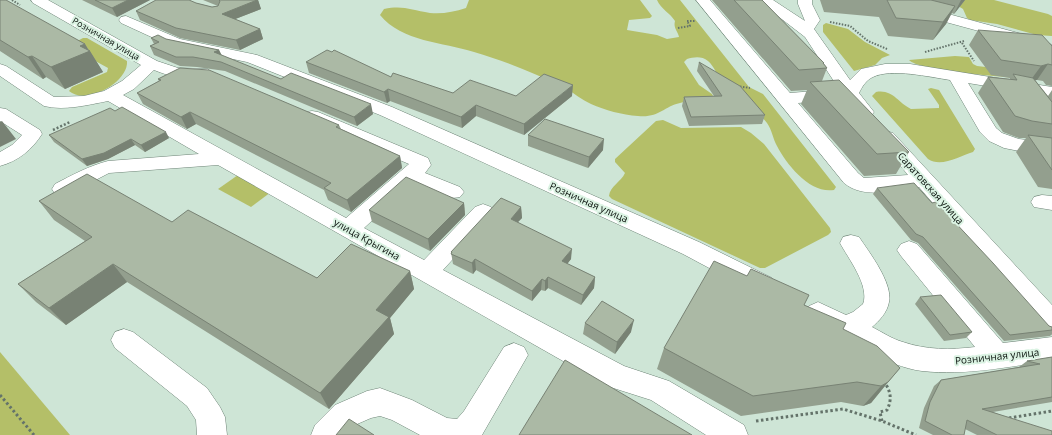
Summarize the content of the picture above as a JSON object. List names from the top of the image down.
{
  "streets": {
    "street": ["Розничная улица", "Саратовская улица", "улица Крыгина"]
  },
  "crossings": [
    ["Розничная улица", "улица Крыгина"]
  ]
}
